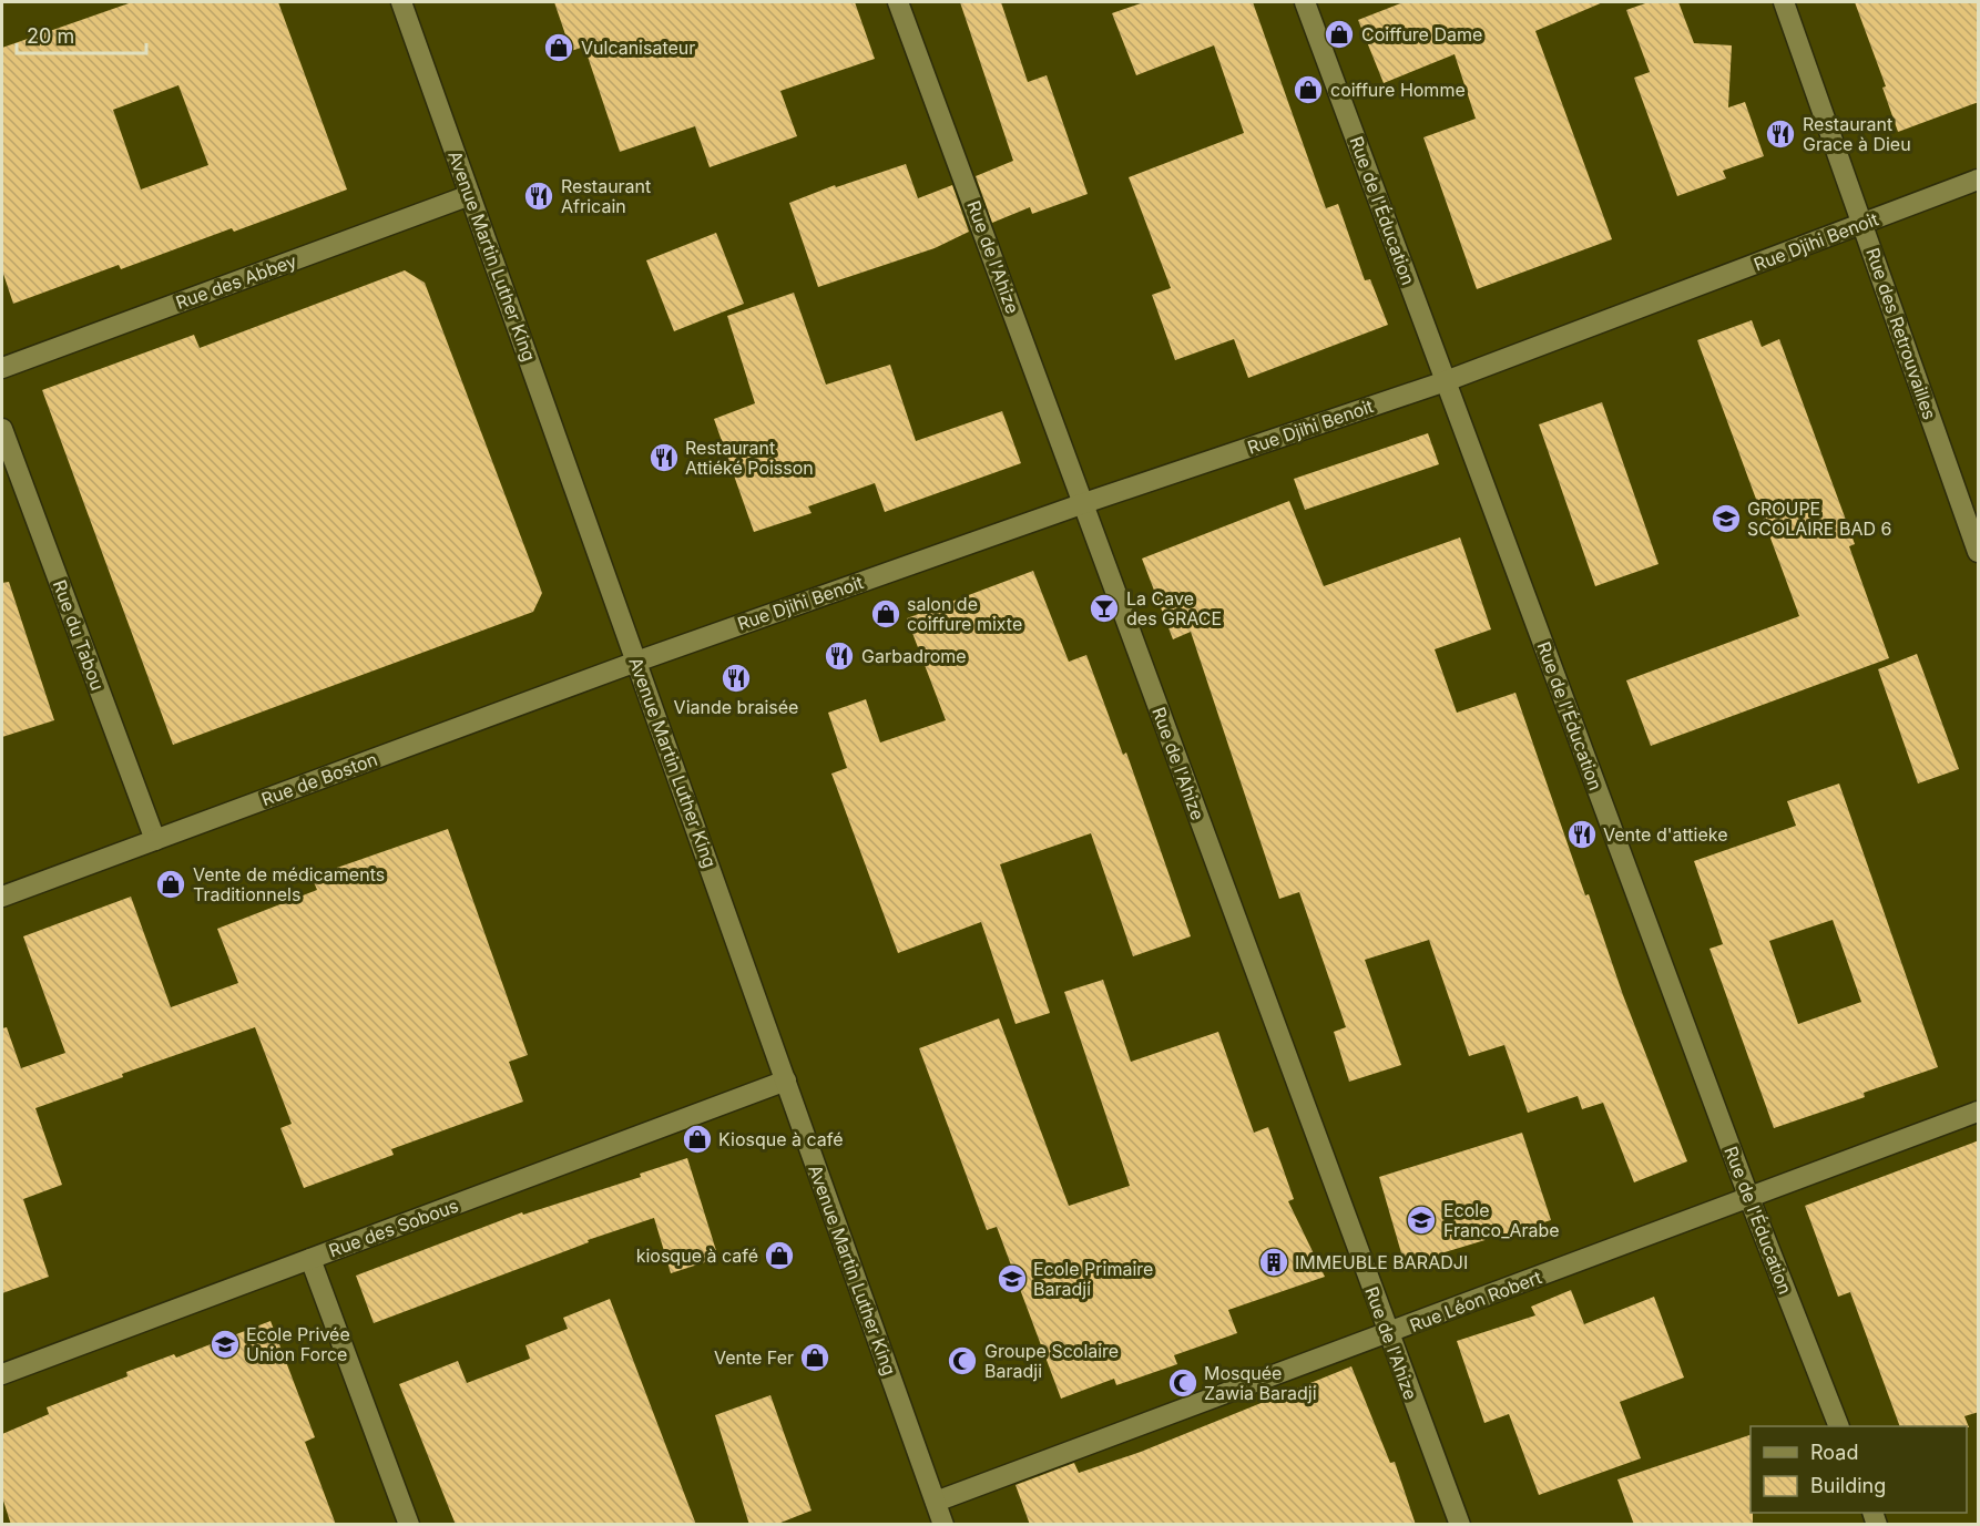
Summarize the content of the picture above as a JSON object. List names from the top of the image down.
{
  "streets": {
    "street": [
      "Rue de l'Éducation",
      "Rue Djihi Benoit",
      "Avenue Martin Luther King",
      "Rue de l'Ahize",
      "Rue des Abbey",
      "Rue des Retrouvailles",
      "Rue du Tabou",
      "Rue de Boston",
      "Rue des Sobous",
      "Rue Léon Robert"
    ]
  },
  "crossings": [
    ["Rue de l'Éducation", "Rue Djihi Benoit"],
    ["Rue de l'Éducation", "Rue Léon Robert"],
    ["Rue Djihi Benoit", "Avenue Martin Luther King"],
    ["Rue Djihi Benoit", "Rue de l'Ahize"],
    ["Rue Djihi Benoit", "Rue des Retrouvailles"],
    ["Rue Djihi Benoit", "Rue de Boston"],
    ["Avenue Martin Luther King", "Rue des Abbey"],
    ["Avenue Martin Luther King", "Rue de Boston"],
    ["Avenue Martin Luther King", "Rue des Sobous"],
    ["Avenue Martin Luther King", "Rue Léon Robert"],
    ["Rue de l'Ahize", "Rue Léon Robert"],
    ["Rue du Tabou", "Rue de Boston"]
  ],
  "places": {
    "shop": [
      "Coiffure Dame",
      "Vulcanisateur",
      "coiffure Homme",
      "salon de coiffure mixte",
      "Vente de médicaments Traditionnels",
      "Kiosque à café",
      "kiosque à café",
      "Vente Fer"
    ],
    "restaurant": [
      "Restaurant Grace à Dieu",
      "Restaurant Africain",
      "Restaurant Attiéké Poisson",
      "Garbadrome",
      "Viande braisée",
      "Vente d'attieke"
    ],
    "school or university": [
      "GROUPE SCOLAIRE BAD 6",
      "Ecole Franco_Arabe",
      "Ecole Primaire Baradji",
      "Ecole Privée Union Force"
    ],
    "bar": ["La Cave des GRACE"],
    "building": ["IMMEUBLE BARADJI"],
    "mosque": ["Groupe Scolaire Baradji", "Mosquée Zawia Baradji"]
  },
  "legend": ["Road", "Building"],
  "scale_bar": "20 m"
}
